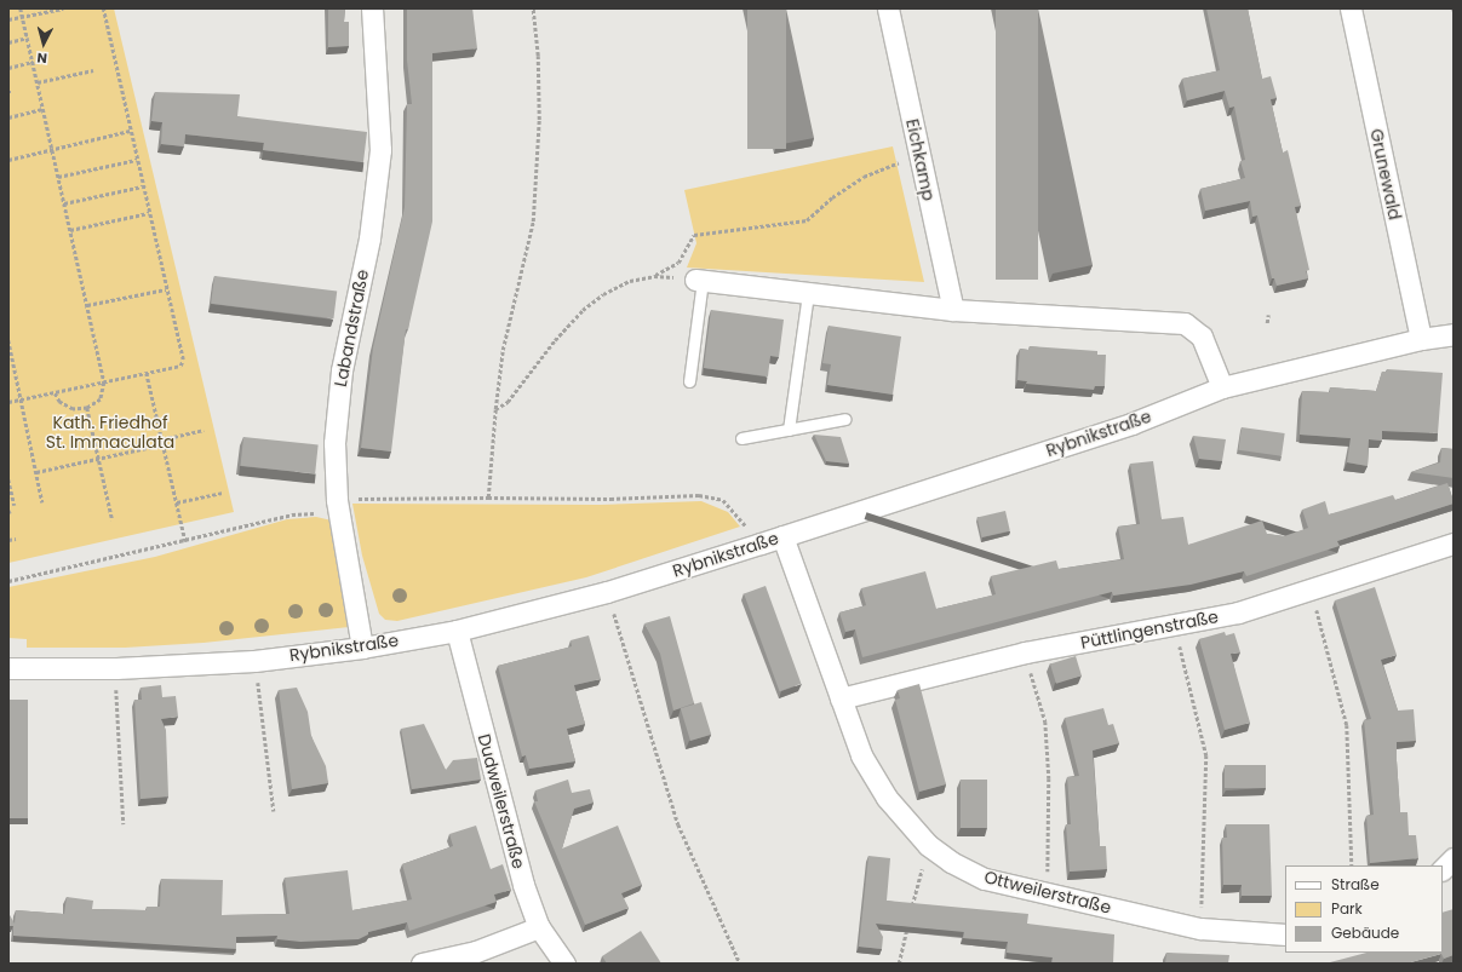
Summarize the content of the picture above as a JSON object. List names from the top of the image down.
{
  "streets": {
    "street": [
      "Eichkamp",
      "Grunewald",
      "Labandstraße",
      "Rybnikstraße",
      "Püttlingenstraße",
      "Dudweilerstraße",
      "Ottweilerstraße"
    ]
  },
  "crossings": [
    ["Grunewald", "Rybnikstraße"],
    ["Labandstraße", "Rybnikstraße"],
    ["Rybnikstraße", "Dudweilerstraße"],
    ["Rybnikstraße", "Ottweilerstraße"],
    ["Püttlingenstraße", "Ottweilerstraße"]
  ],
  "parks": ["Kath. Friedhof St. Immaculata"],
  "legend": ["Straße", "Park", "Gebäude"],
  "north": "bottom"
}
